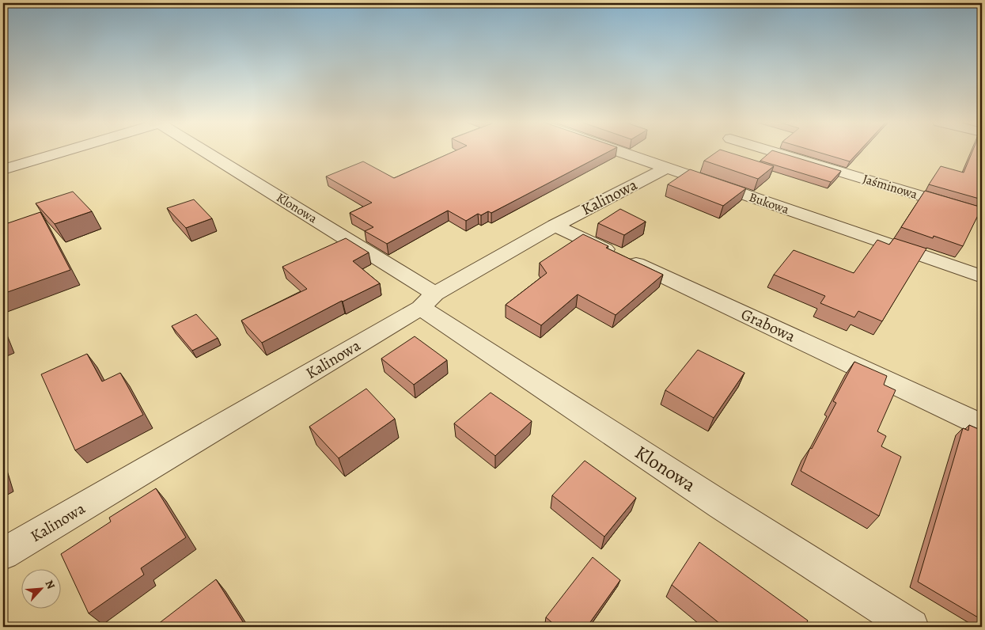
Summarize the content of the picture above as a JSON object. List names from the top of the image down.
{
  "streets": {
    "street": [
      "Jaśminowa",
      "Kalinowa",
      "Bukowa",
      "Klonowa",
      "Grabowa"
    ]
  },
  "crossings": [
    ["Kalinowa", "Bukowa"],
    ["Kalinowa", "Klonowa"],
    ["Kalinowa", "Grabowa"]
  ],
  "north": "top right"
}
